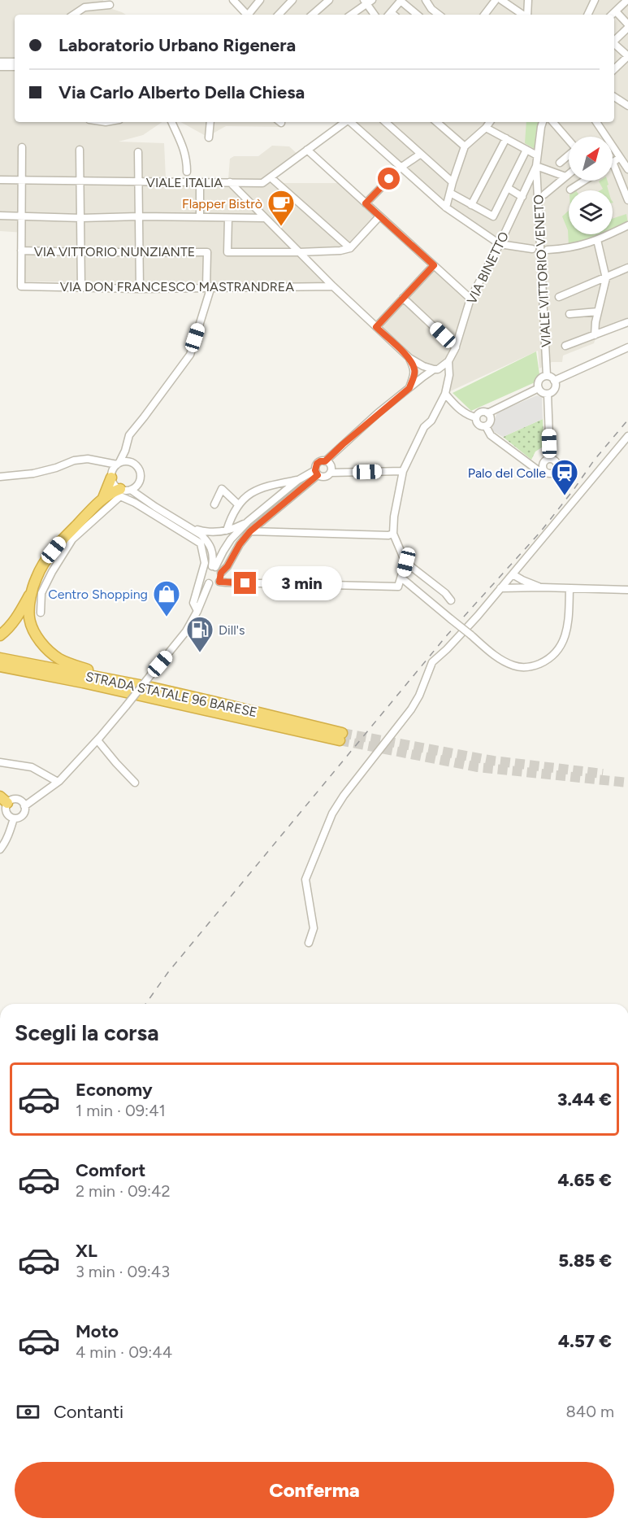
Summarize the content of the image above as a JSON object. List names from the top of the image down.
{
  "streets": {
    "highway": ["STRADA STATALE 96 BARESE"],
    "street": [
      "VIALE ITALIA",
      "VIA VITTORIO NUNZIANTE",
      "VIA BINETTO",
      "VIALE VITTORIO VENETO",
      "VIA DON FRANCESCO MASTRANDREA"
    ]
  },
  "crossings": [
    ["VIA VITTORIO NUNZIANTE", "VIA DON FRANCESCO MASTRANDREA"],
    ["VIA BINETTO", "VIALE VITTORIO VENETO"]
  ],
  "places": {
    "cafe": ["Flapper Bistrò"],
    "station": ["Palo del Colle"],
    "shop": ["Centro Shopping"],
    "fuel station": ["Dill's"]
  },
  "north": "top right",
  "page": {
    "banner": ["Laboratorio Urbano Rigenera", "Via Carlo Alberto Della Chiesa"],
    "bubble": "3 min",
    "heading": "Scegli la corsa",
    "list": [
      {
        "name": "Economy",
        "note": "1 min · 09:41",
        "value": "3.44 €"
      },
      {
        "name": "Comfort",
        "note": "2 min · 09:42",
        "value": "4.65 €"
      },
      {
        "name": "XL",
        "note": "3 min · 09:43",
        "value": "5.85 €"
      },
      {
        "name": "Moto",
        "note": "4 min · 09:44",
        "value": "4.57 €"
      }
    ],
    "pay": ["Contanti", "840 m"],
    "buttons": "Conferma"
  }
}
